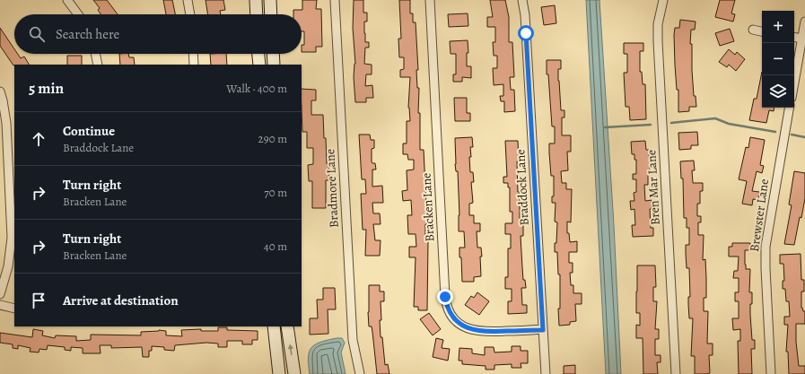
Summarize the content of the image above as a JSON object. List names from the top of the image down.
{
  "streets": {
    "street": [
      "Braddock Lane",
      "Bren Mar Lane",
      "Bradmore Lane",
      "Bracken Lane",
      "Brewster Lane"
    ]
  },
  "crossings": [
    ["Braddock Lane", "Bracken Lane"]
  ],
  "page": {
    "map_buttons": ["+", "−"],
    "search": "Search here",
    "heading": ["5 min", "Walk · 400 m"],
    "list": [
      ["Continue", "Braddock Lane", "290 m"],
      ["Turn right", "Bracken Lane", "70 m"],
      ["Turn right", "Bracken Lane", "40 m"],
      "Arrive at destination"
    ]
  }
}
